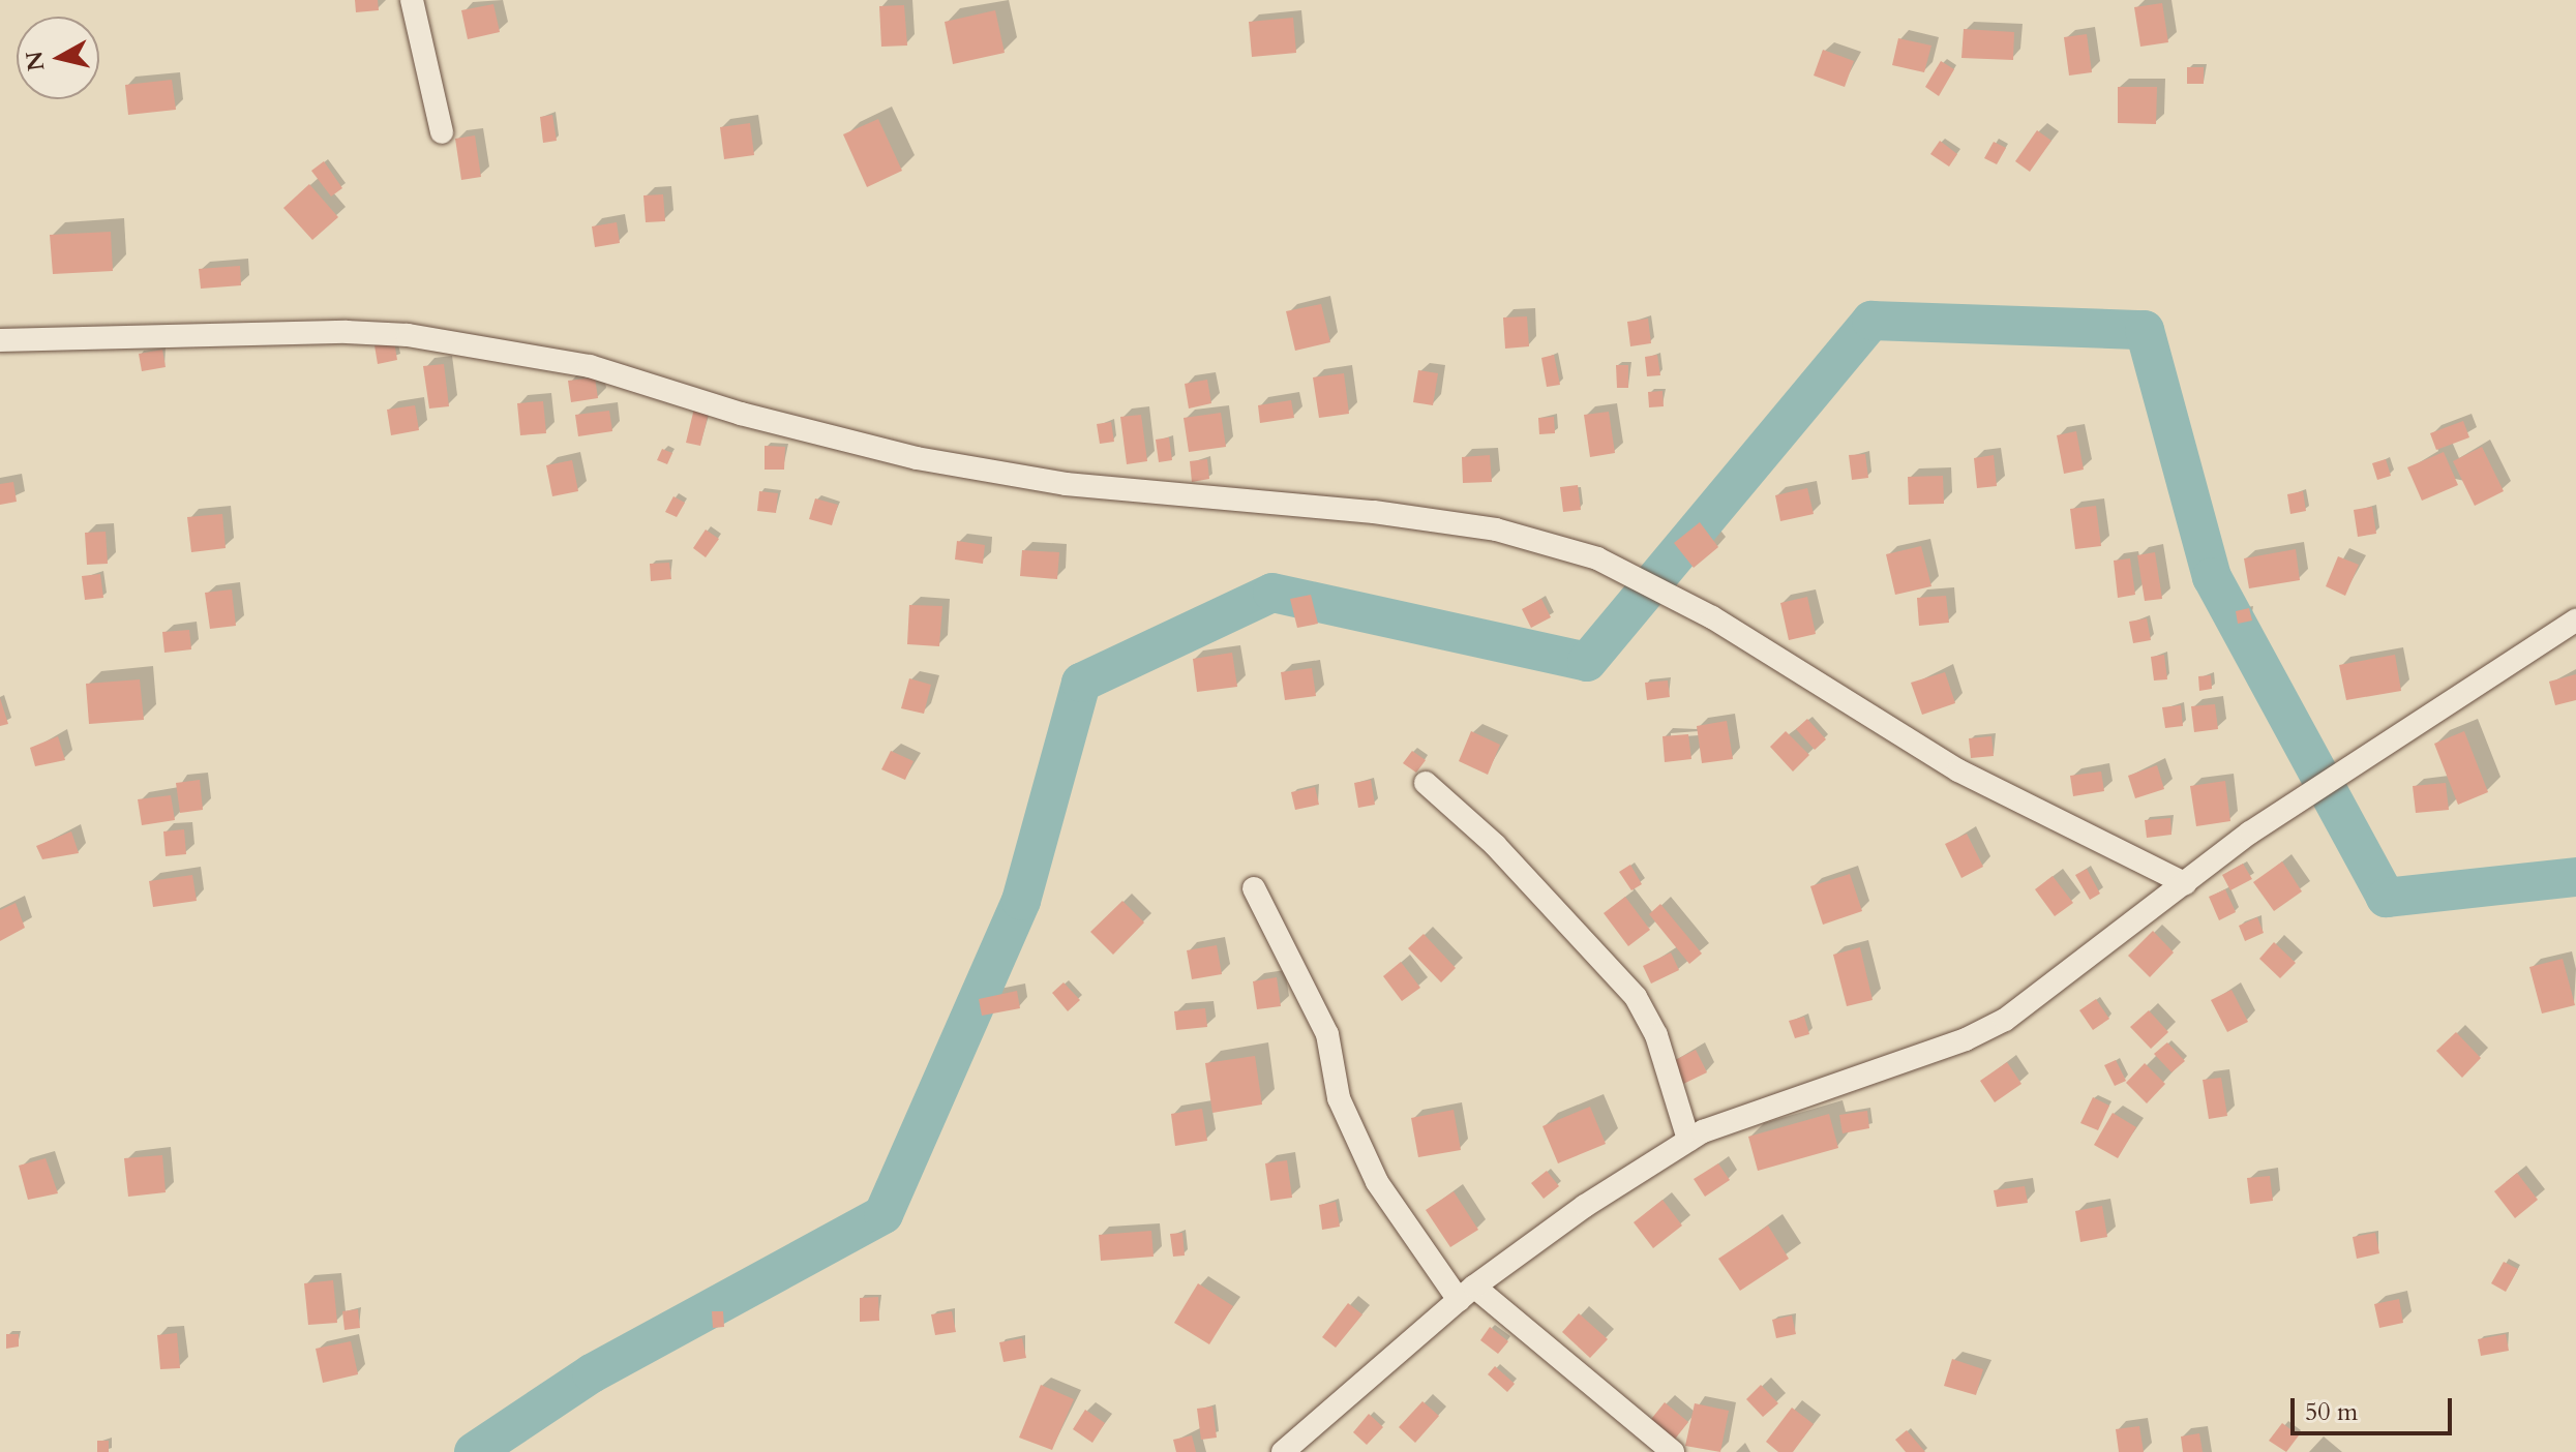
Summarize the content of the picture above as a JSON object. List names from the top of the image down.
{
  "scale_bar": "50 m",
  "north": "left"
}
